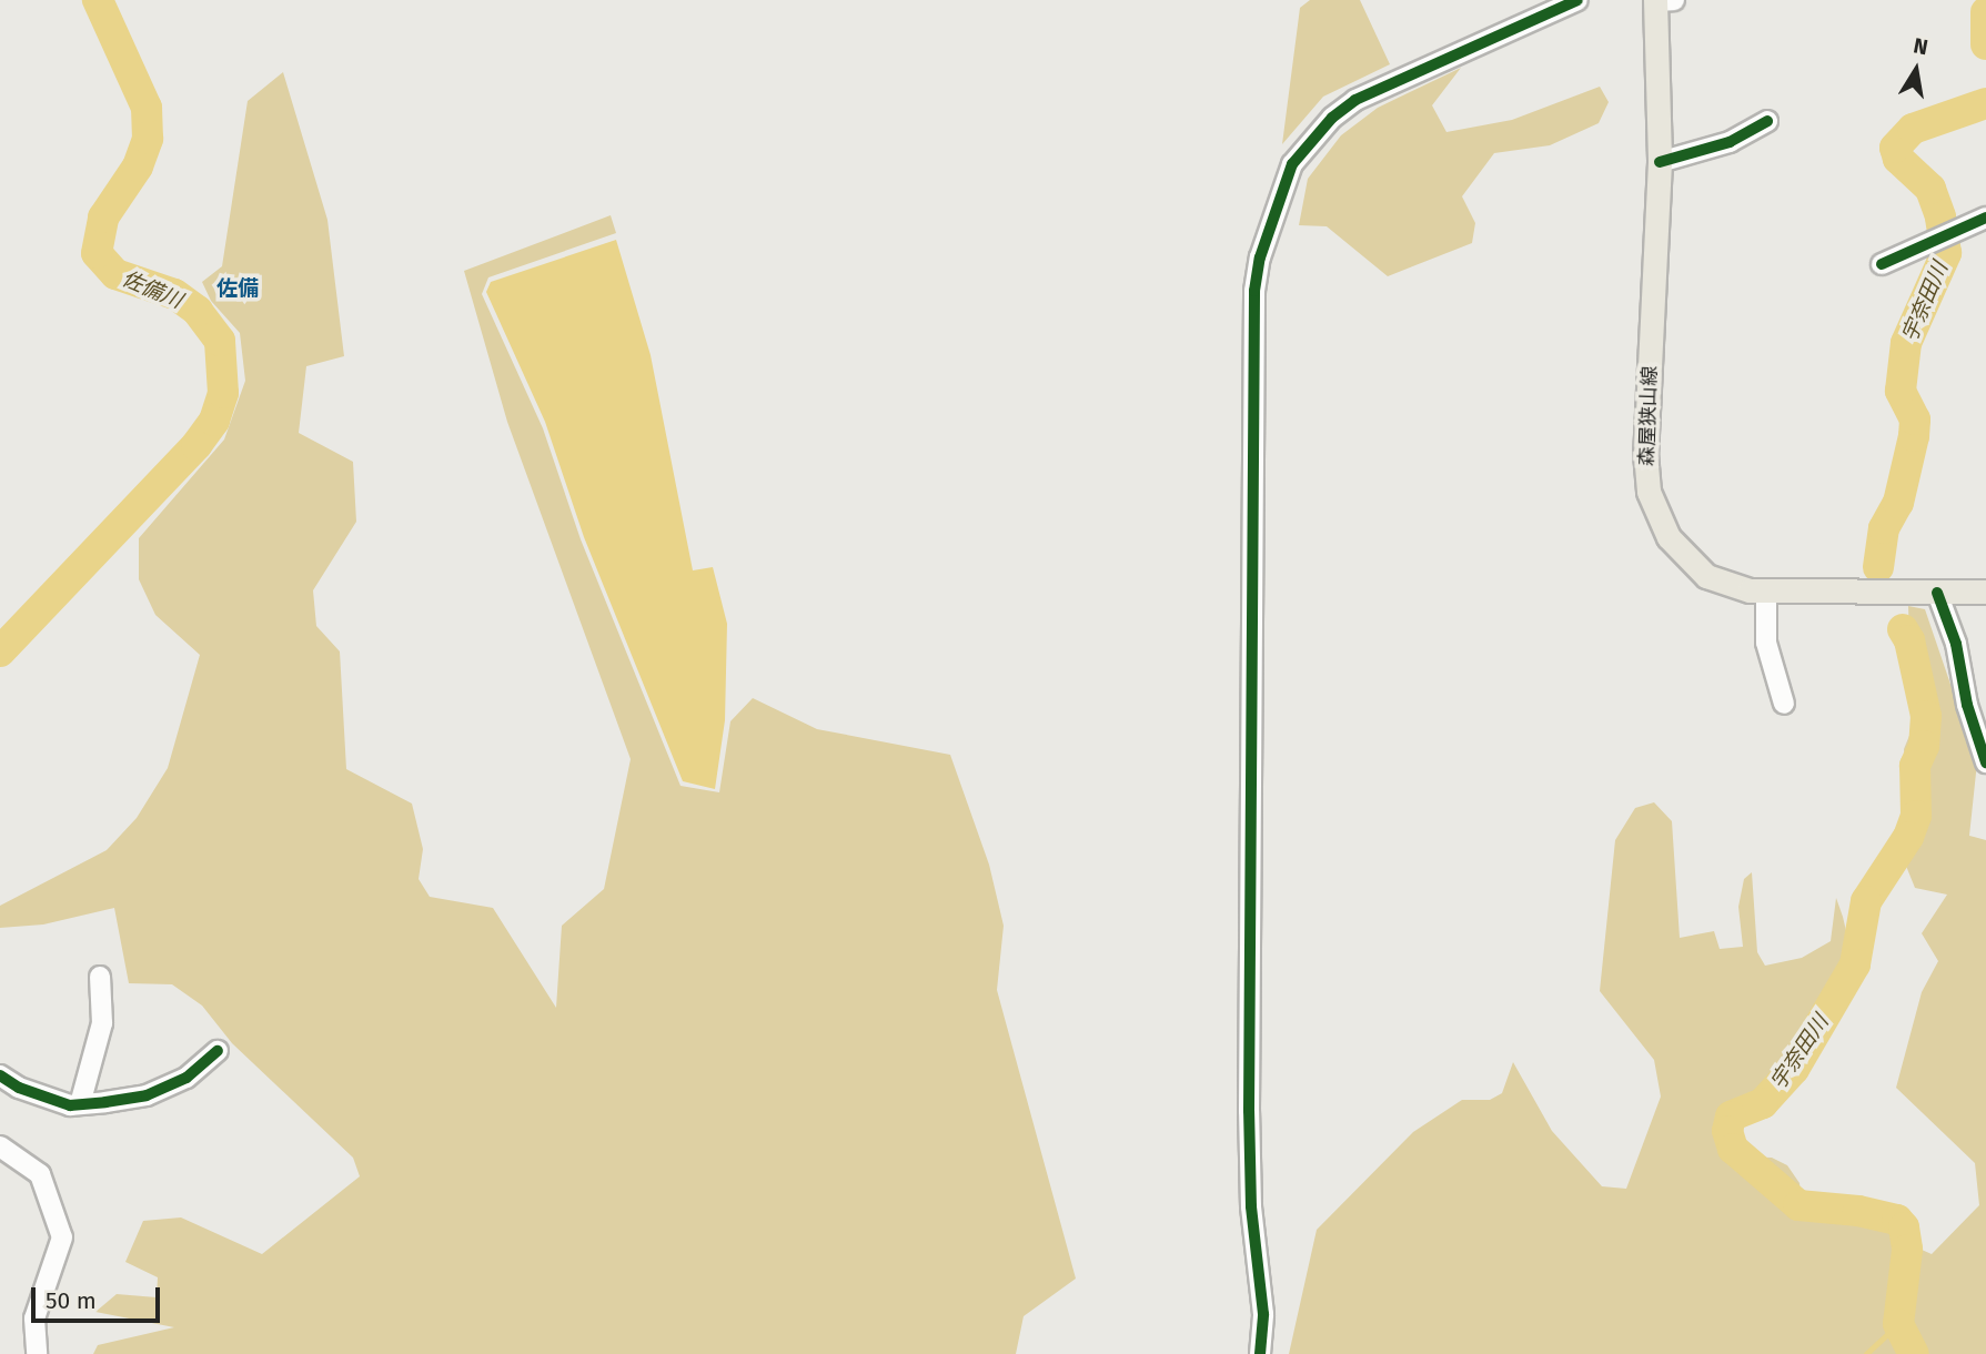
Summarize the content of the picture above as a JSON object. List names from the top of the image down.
{
  "streets": {
    "main road": ["森屋狭山線"]
  },
  "districts": ["佐備"],
  "water": ["佐備川", "宇奈田川"],
  "scale_bar": "50 m",
  "north": "top"
}
